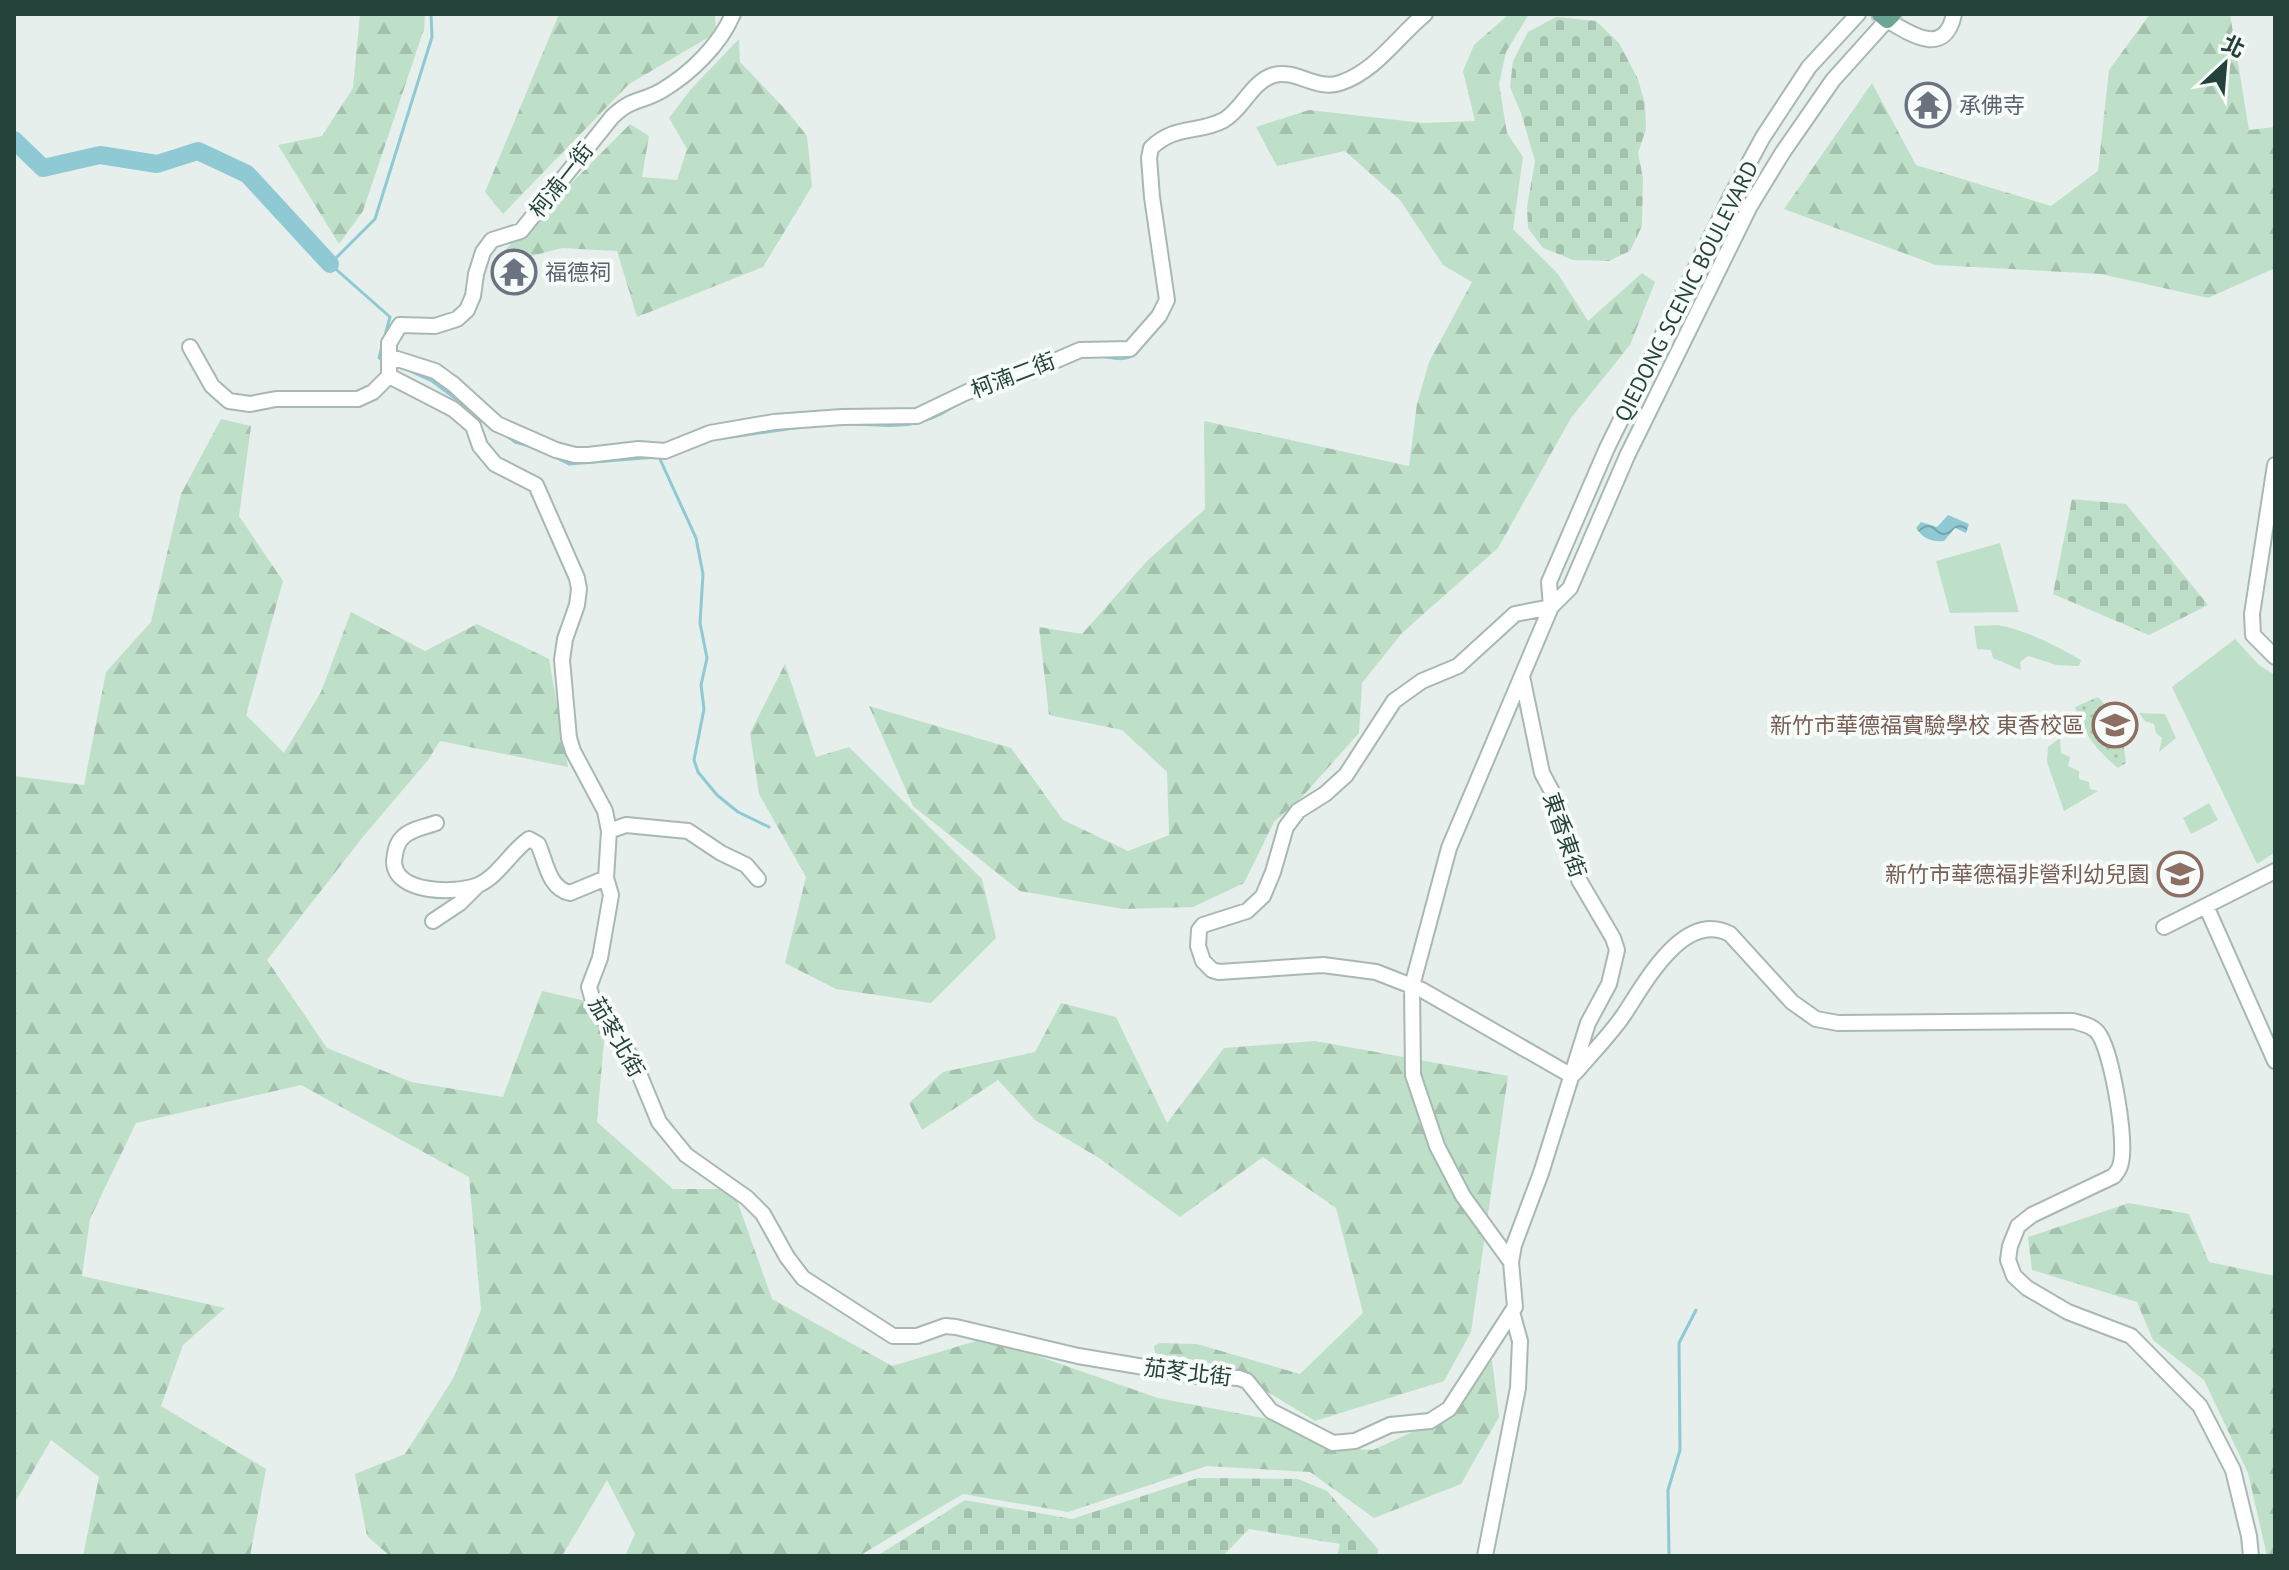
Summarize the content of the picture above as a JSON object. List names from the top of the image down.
{
  "streets": {
    "street": [
      "柯湳一街",
      "QIEDONG SCENIC BOULEVARD",
      "柯湳二街",
      "東香東街",
      "茄苳北街"
    ]
  },
  "crossings": [
    ["柯湳一街", "柯湳二街"],
    ["柯湳一街", "茄苳北街"],
    ["QIEDONG SCENIC BOULEVARD", "東香東街"]
  ],
  "places": {
    "temple": ["承佛寺", "福德祠"],
    "school or university": ["新竹市華德福實驗學校 東香校區", "新竹市華德福非營利幼兒園"]
  },
  "north": "top right"
}
